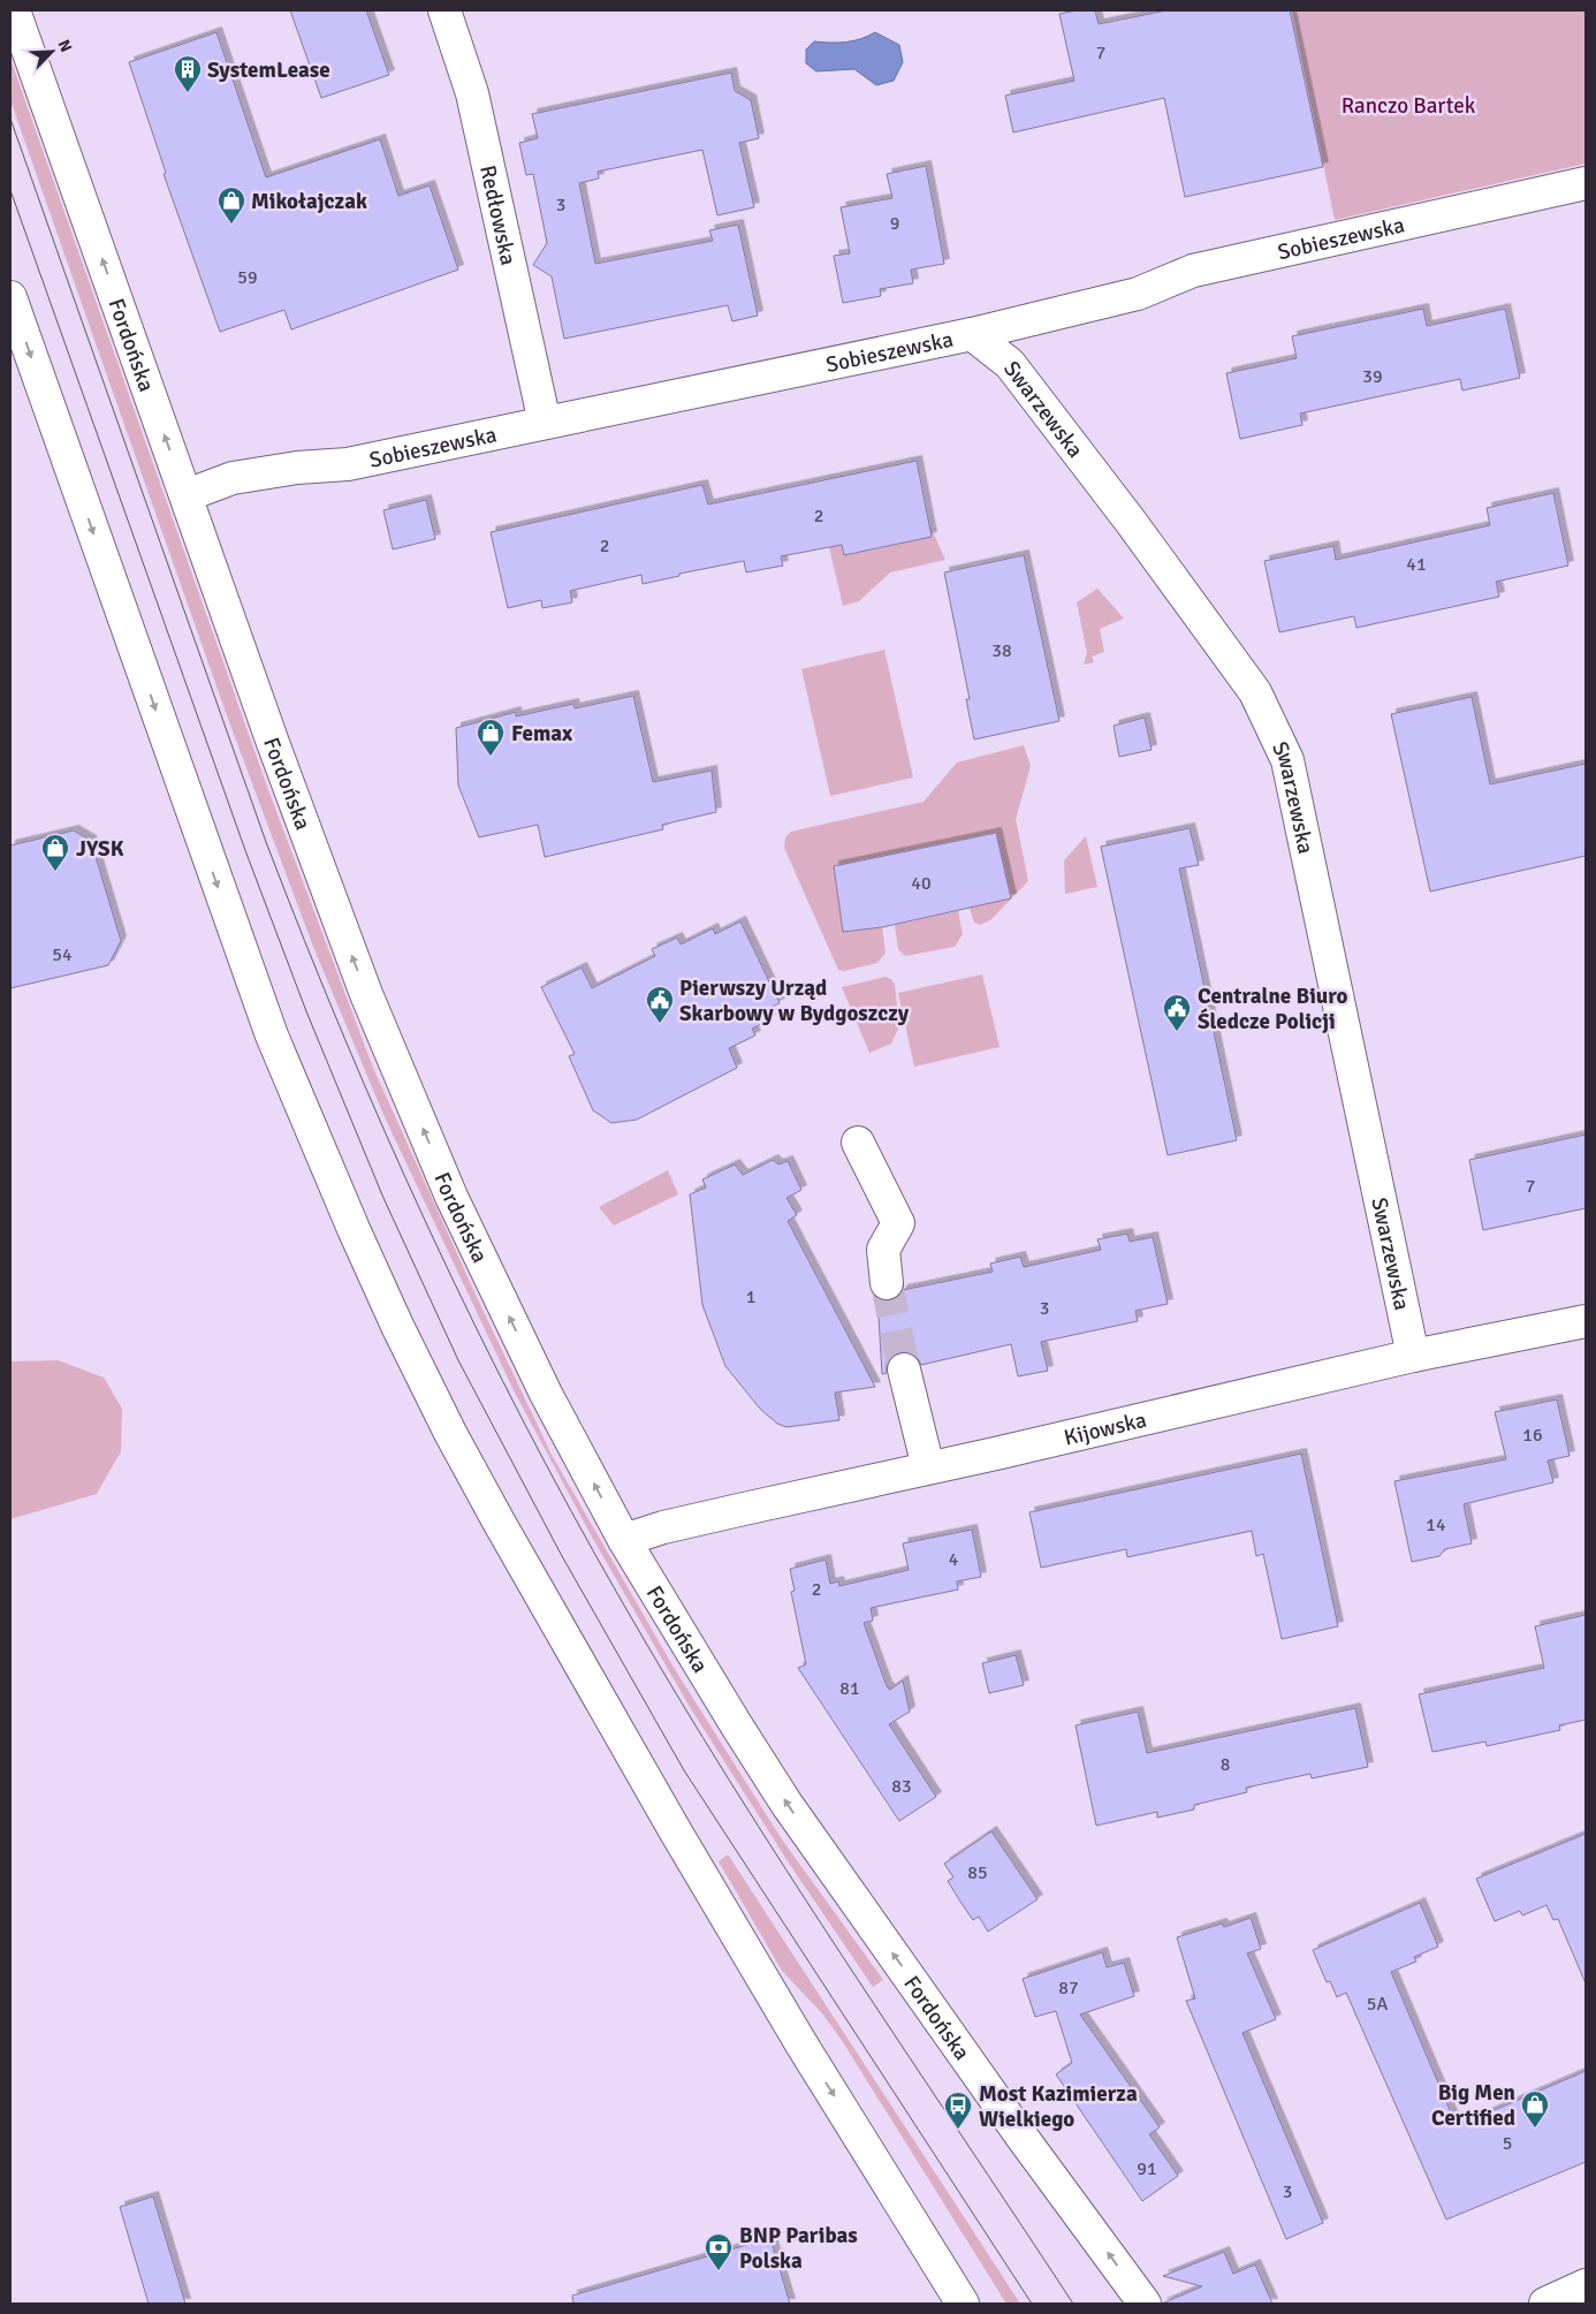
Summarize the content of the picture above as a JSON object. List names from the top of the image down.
{
  "streets": {
    "main road": [
      "Redłowska",
      "Sobieszewska",
      "Fordońska",
      "Swarzewska",
      "Kijowska"
    ]
  },
  "crossings": [
    ["Redłowska", "Sobieszewska"],
    ["Sobieszewska", "Fordońska"],
    ["Sobieszewska", "Swarzewska"],
    ["Fordońska", "Kijowska"],
    ["Swarzewska", "Kijowska"]
  ],
  "parks": ["Ranczo Bartek"],
  "places": {
    "building": ["SystemLease"],
    "shop": [
      "Mikołajczak",
      "Femax",
      "JYSK",
      "Big Men Certified"
    ],
    "public building": ["Pierwszy Urząd Skarbowy w Bydgoszczy", "Centralne Biuro Śledcze Policji"],
    "bus stop": ["Most Kazimierza Wielkiego"],
    "bank": ["BNP Paribas Polska"]
  },
  "house_numbers": [
    "7",
    "3",
    "9",
    "59",
    "39",
    "2",
    "2",
    "41",
    "38",
    "40",
    "54",
    "7",
    "1",
    "3",
    "16",
    "14",
    "4",
    "2",
    "81",
    "8",
    "83",
    "85",
    "87",
    "5A",
    "5",
    "91",
    "3"
  ],
  "north": "top right"
}
